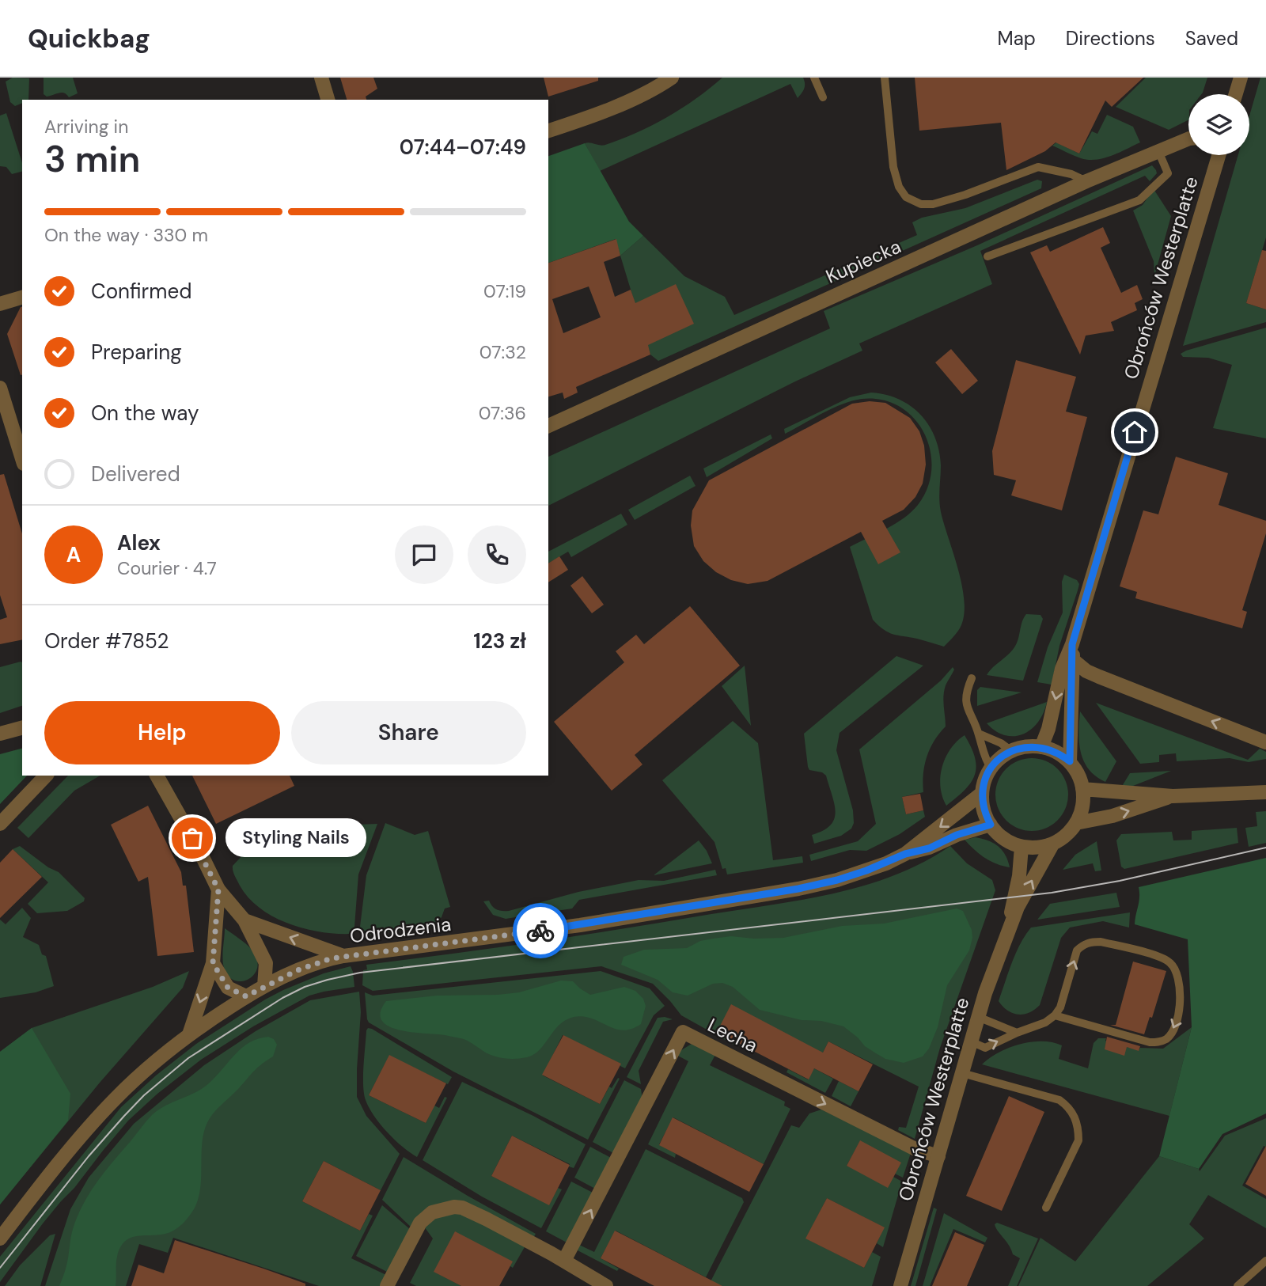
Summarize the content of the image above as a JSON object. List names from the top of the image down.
{
  "streets": {
    "street": [
      "Kupiecka",
      "Obrońców Westerplatte",
      "Odrodzenia",
      "Lecha"
    ]
  },
  "crossings": [
    ["Obrońców Westerplatte", "Odrodzenia"],
    ["Obrońców Westerplatte", "Lecha"]
  ],
  "places": ["Styling Nails"],
  "page": {
    "header": "Quickbag",
    "nav": ["Map", "Directions", "Saved"],
    "heading": ["3 min", "Arriving in", "07:44–07:49"],
    "panel": [
      "Alex",
      "Courier · 4.7",
      "Order #7852",
      "123 zł"
    ],
    "bar": "On the way · 330 m",
    "list": [
      ["Confirmed", "07:19"],
      ["Preparing", "07:32"],
      ["On the way", "07:36"],
      "Delivered"
    ],
    "round": "A",
    "buttons": ["Help", "Share"],
    "bubble": "Styling Nails"
  }
}
